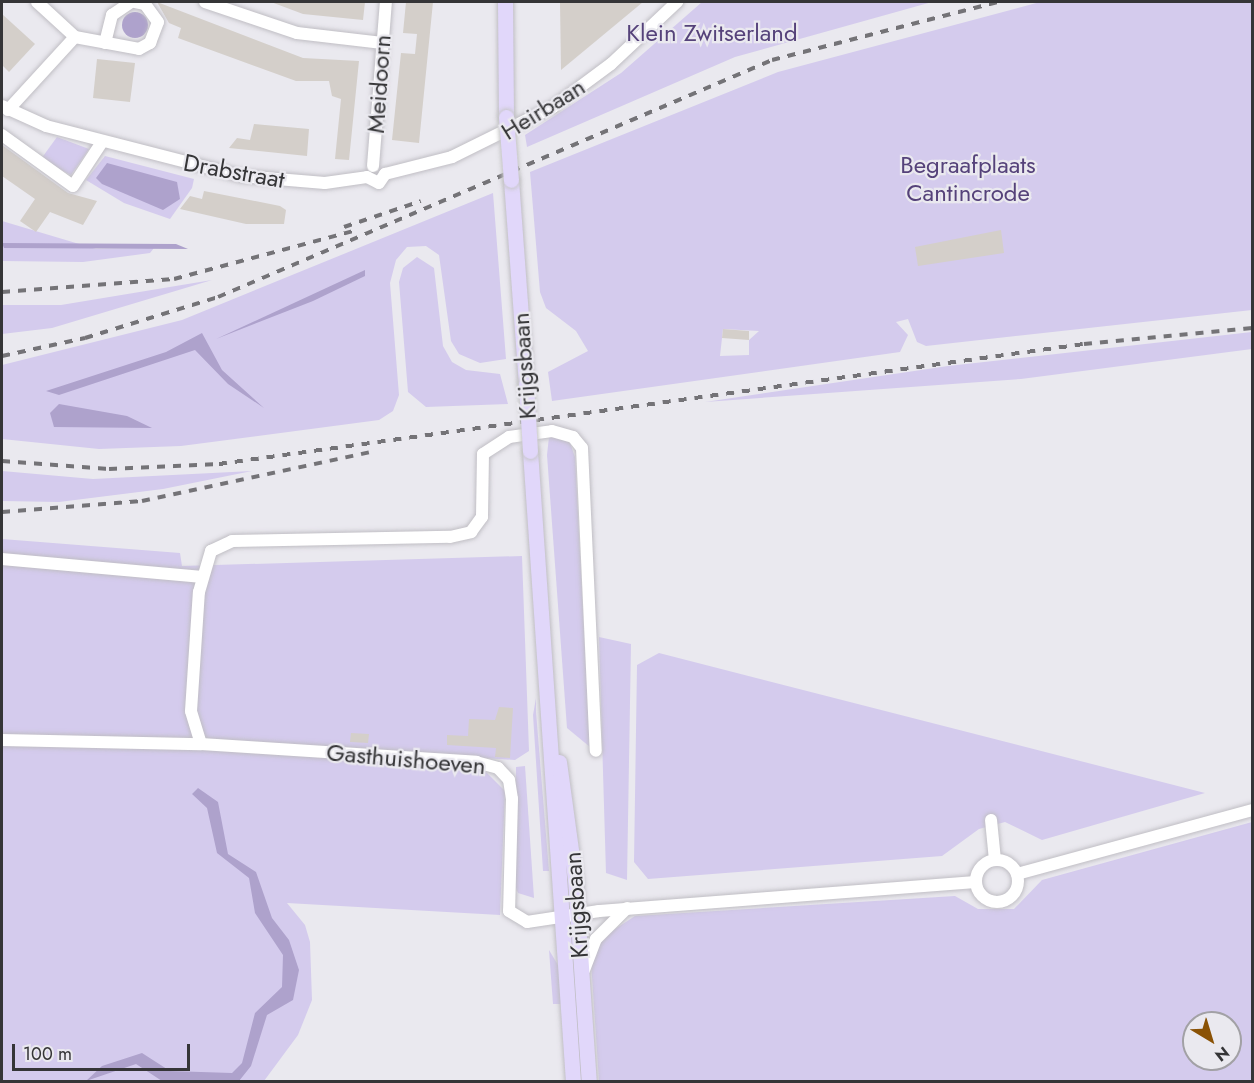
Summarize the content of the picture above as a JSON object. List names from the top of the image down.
{
  "streets": {
    "main road": ["Krijgsbaan"],
    "street": [
      "Meidoorn",
      "Heirbaan",
      "Drabstraat",
      "Gasthuishoeven"
    ]
  },
  "crossings": [
    ["Meidoorn", "Heirbaan"],
    ["Meidoorn", "Drabstraat"],
    ["Heirbaan", "Drabstraat"],
    ["Krijgsbaan", "Gasthuishoeven"]
  ],
  "parks": ["Klein Zwitserland", "Begraafplaats Cantincrode"],
  "scale_bar": "100 m",
  "north": "bottom right"
}
